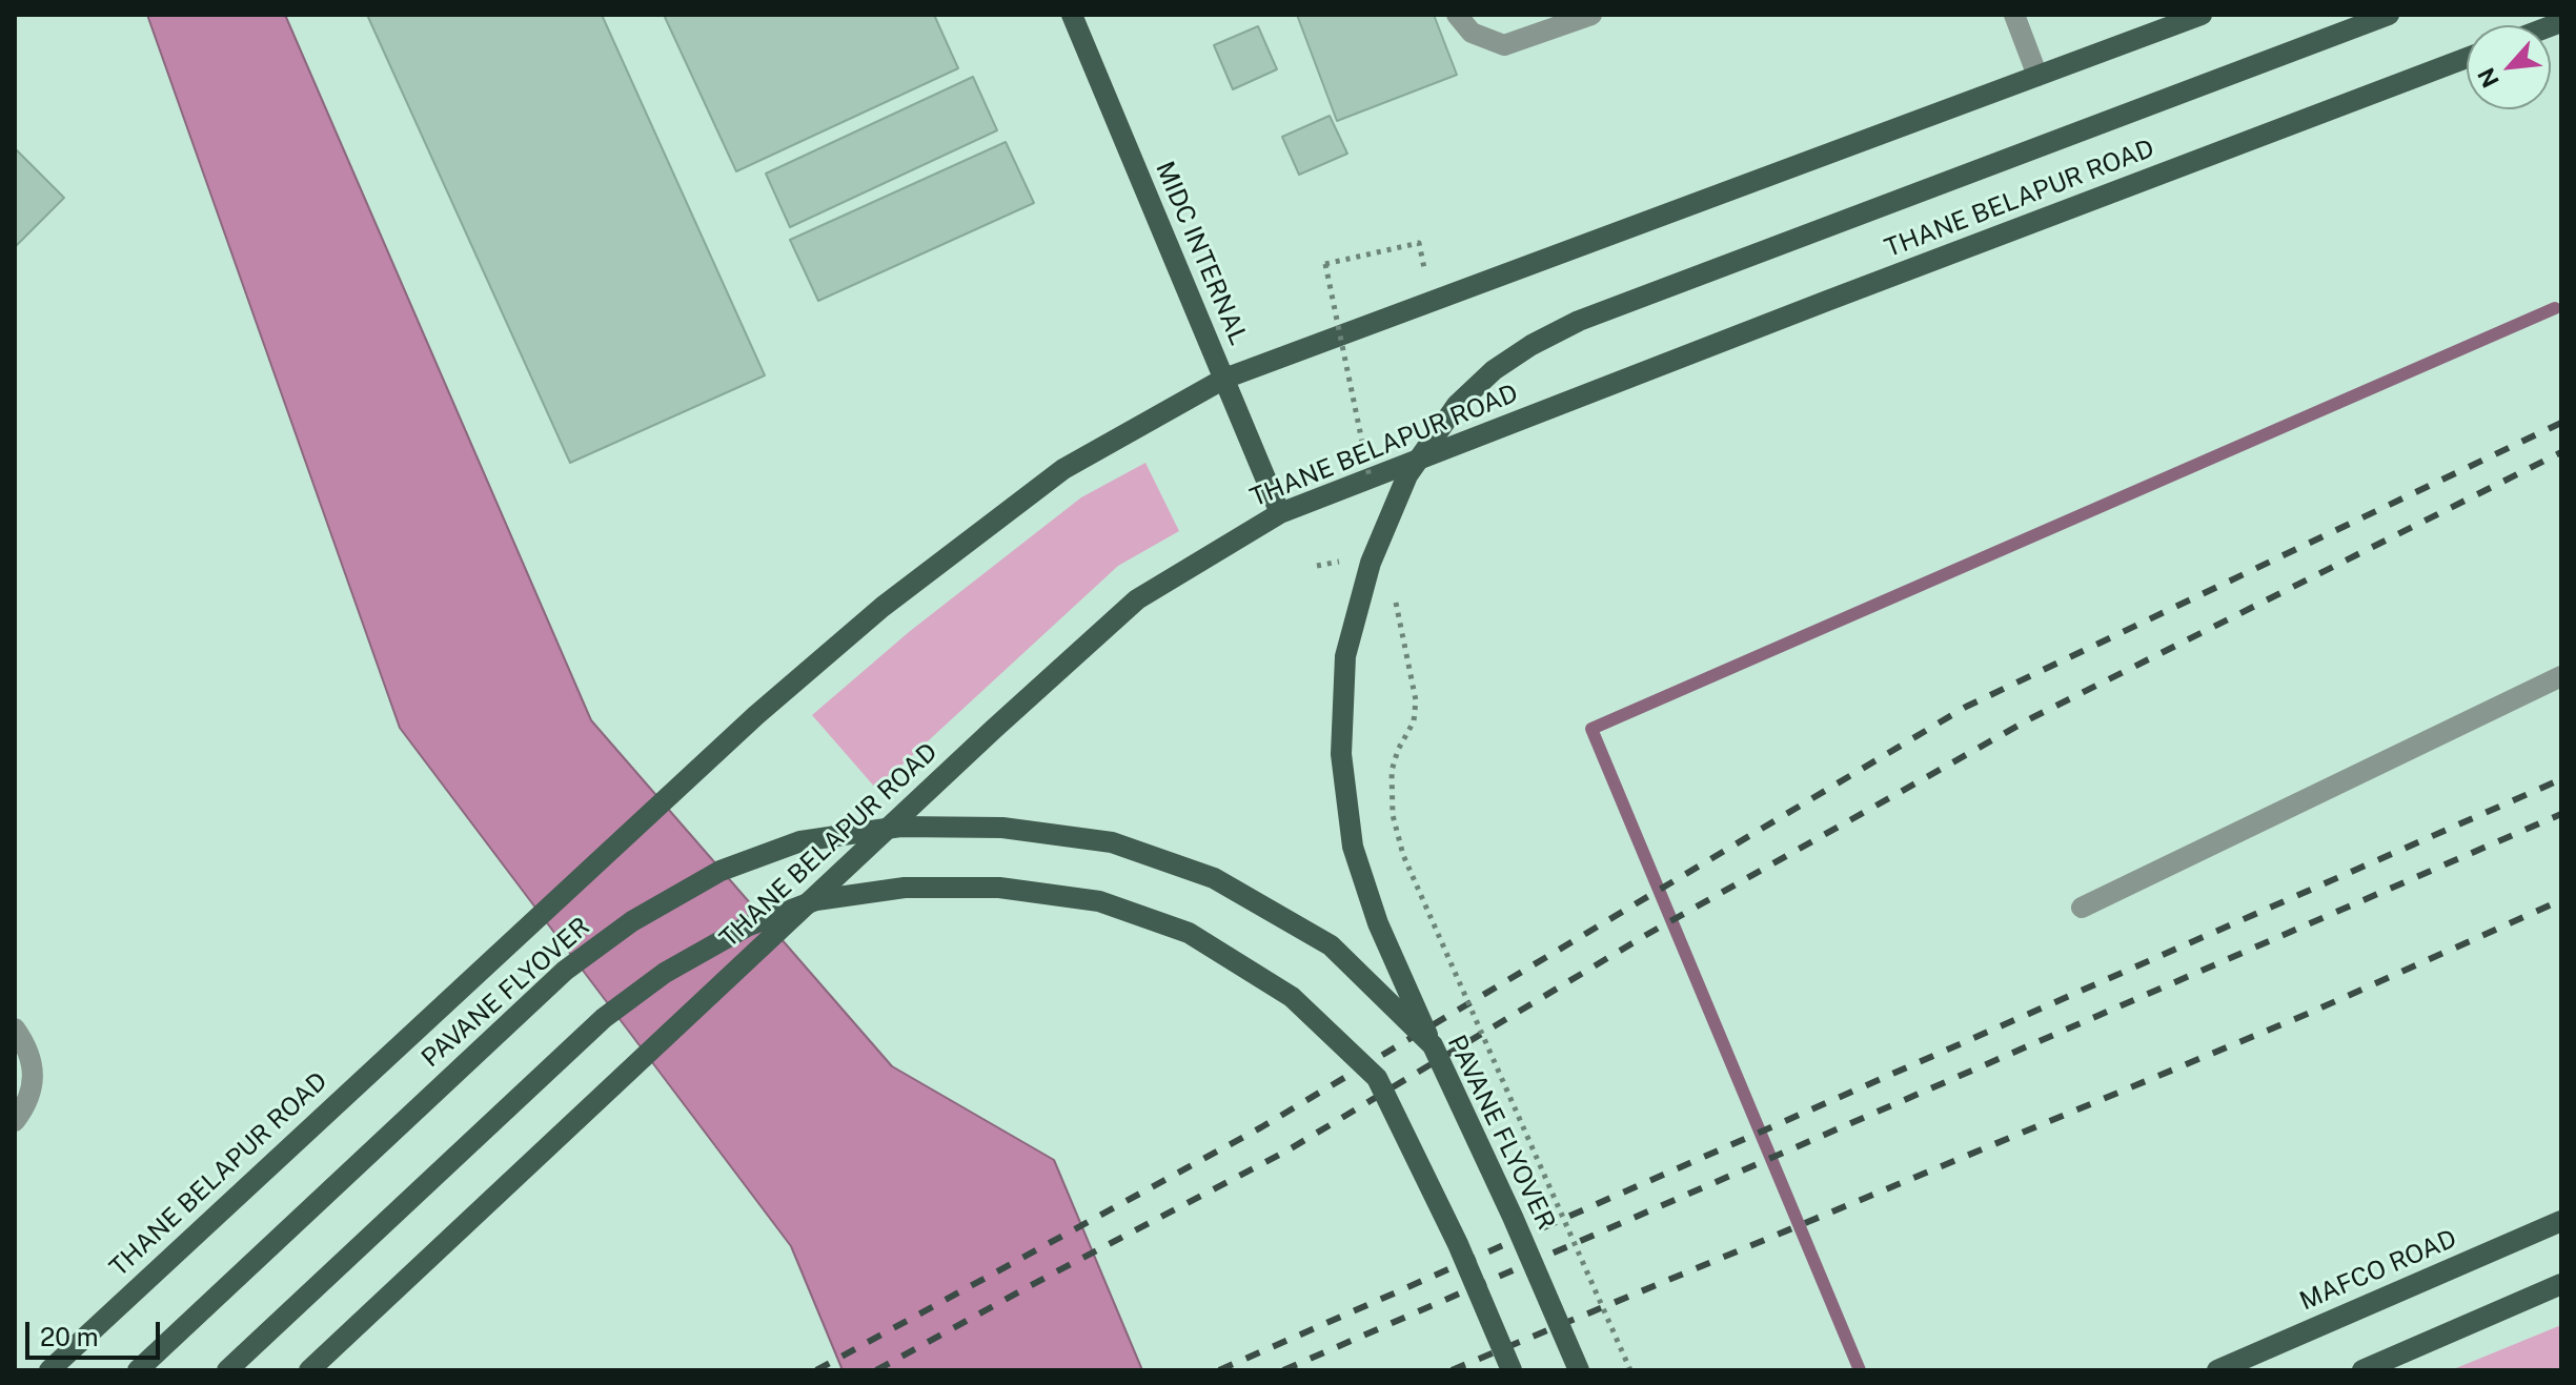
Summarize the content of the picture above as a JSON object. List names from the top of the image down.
{
  "streets": {
    "main road": [
      "THANE BELAPUR ROAD",
      "MIDC INTERNAL",
      "PAVANE FLYOVER",
      "MAFCO ROAD"
    ]
  },
  "crossings": [
    ["THANE BELAPUR ROAD", "MIDC INTERNAL"]
  ],
  "scale_bar": "20 m",
  "north": "bottom left"
}
